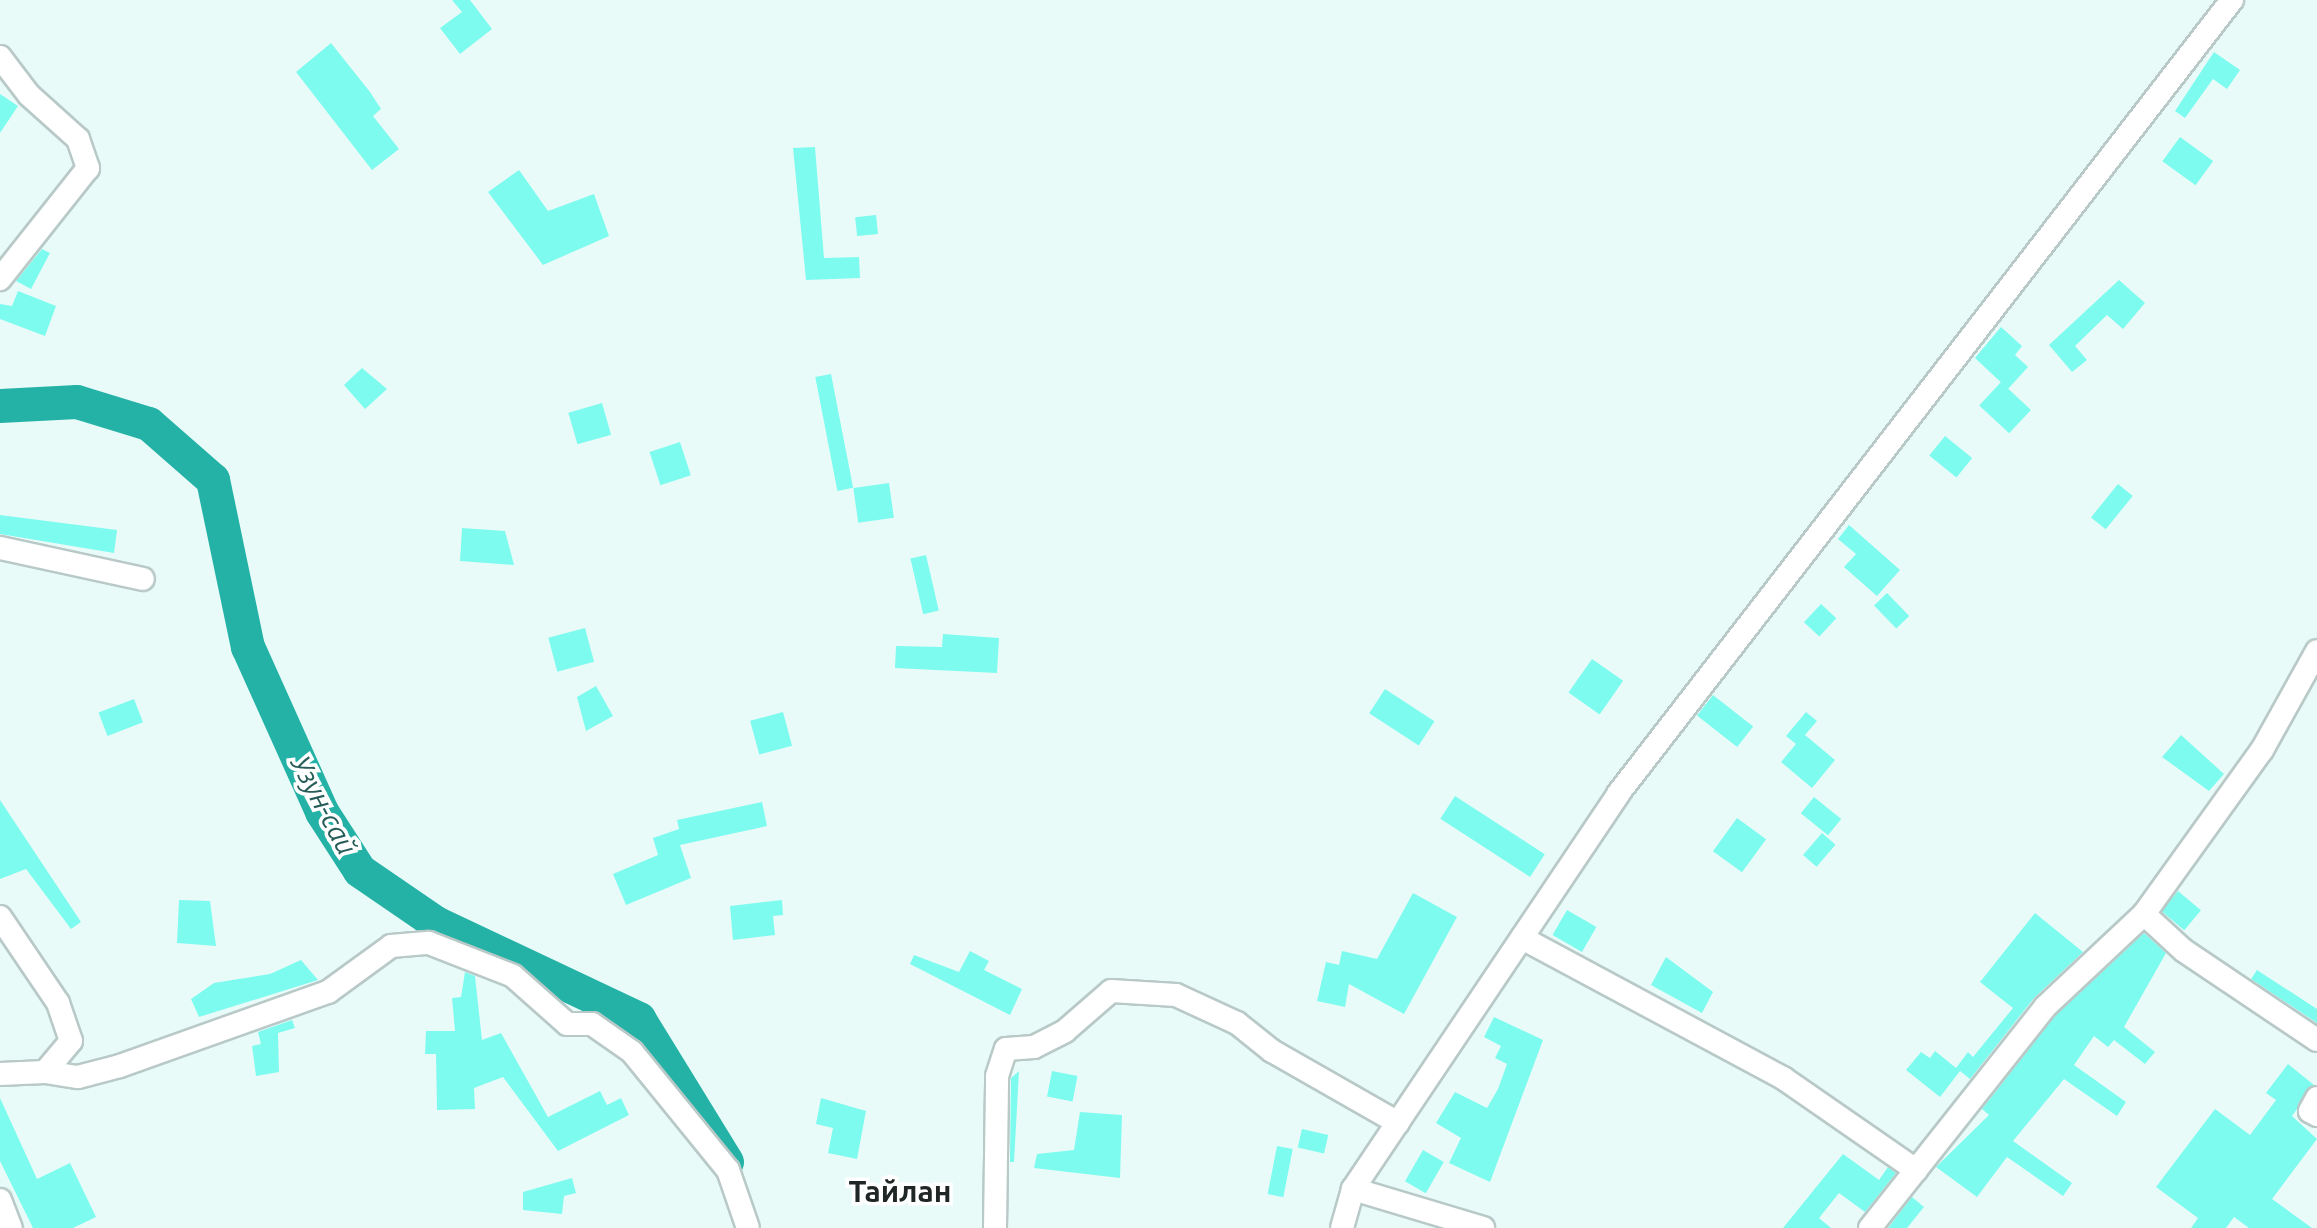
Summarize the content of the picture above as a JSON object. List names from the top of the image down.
{
  "districts": ["Тайлан"],
  "water": ["Узун-сай"]
}
